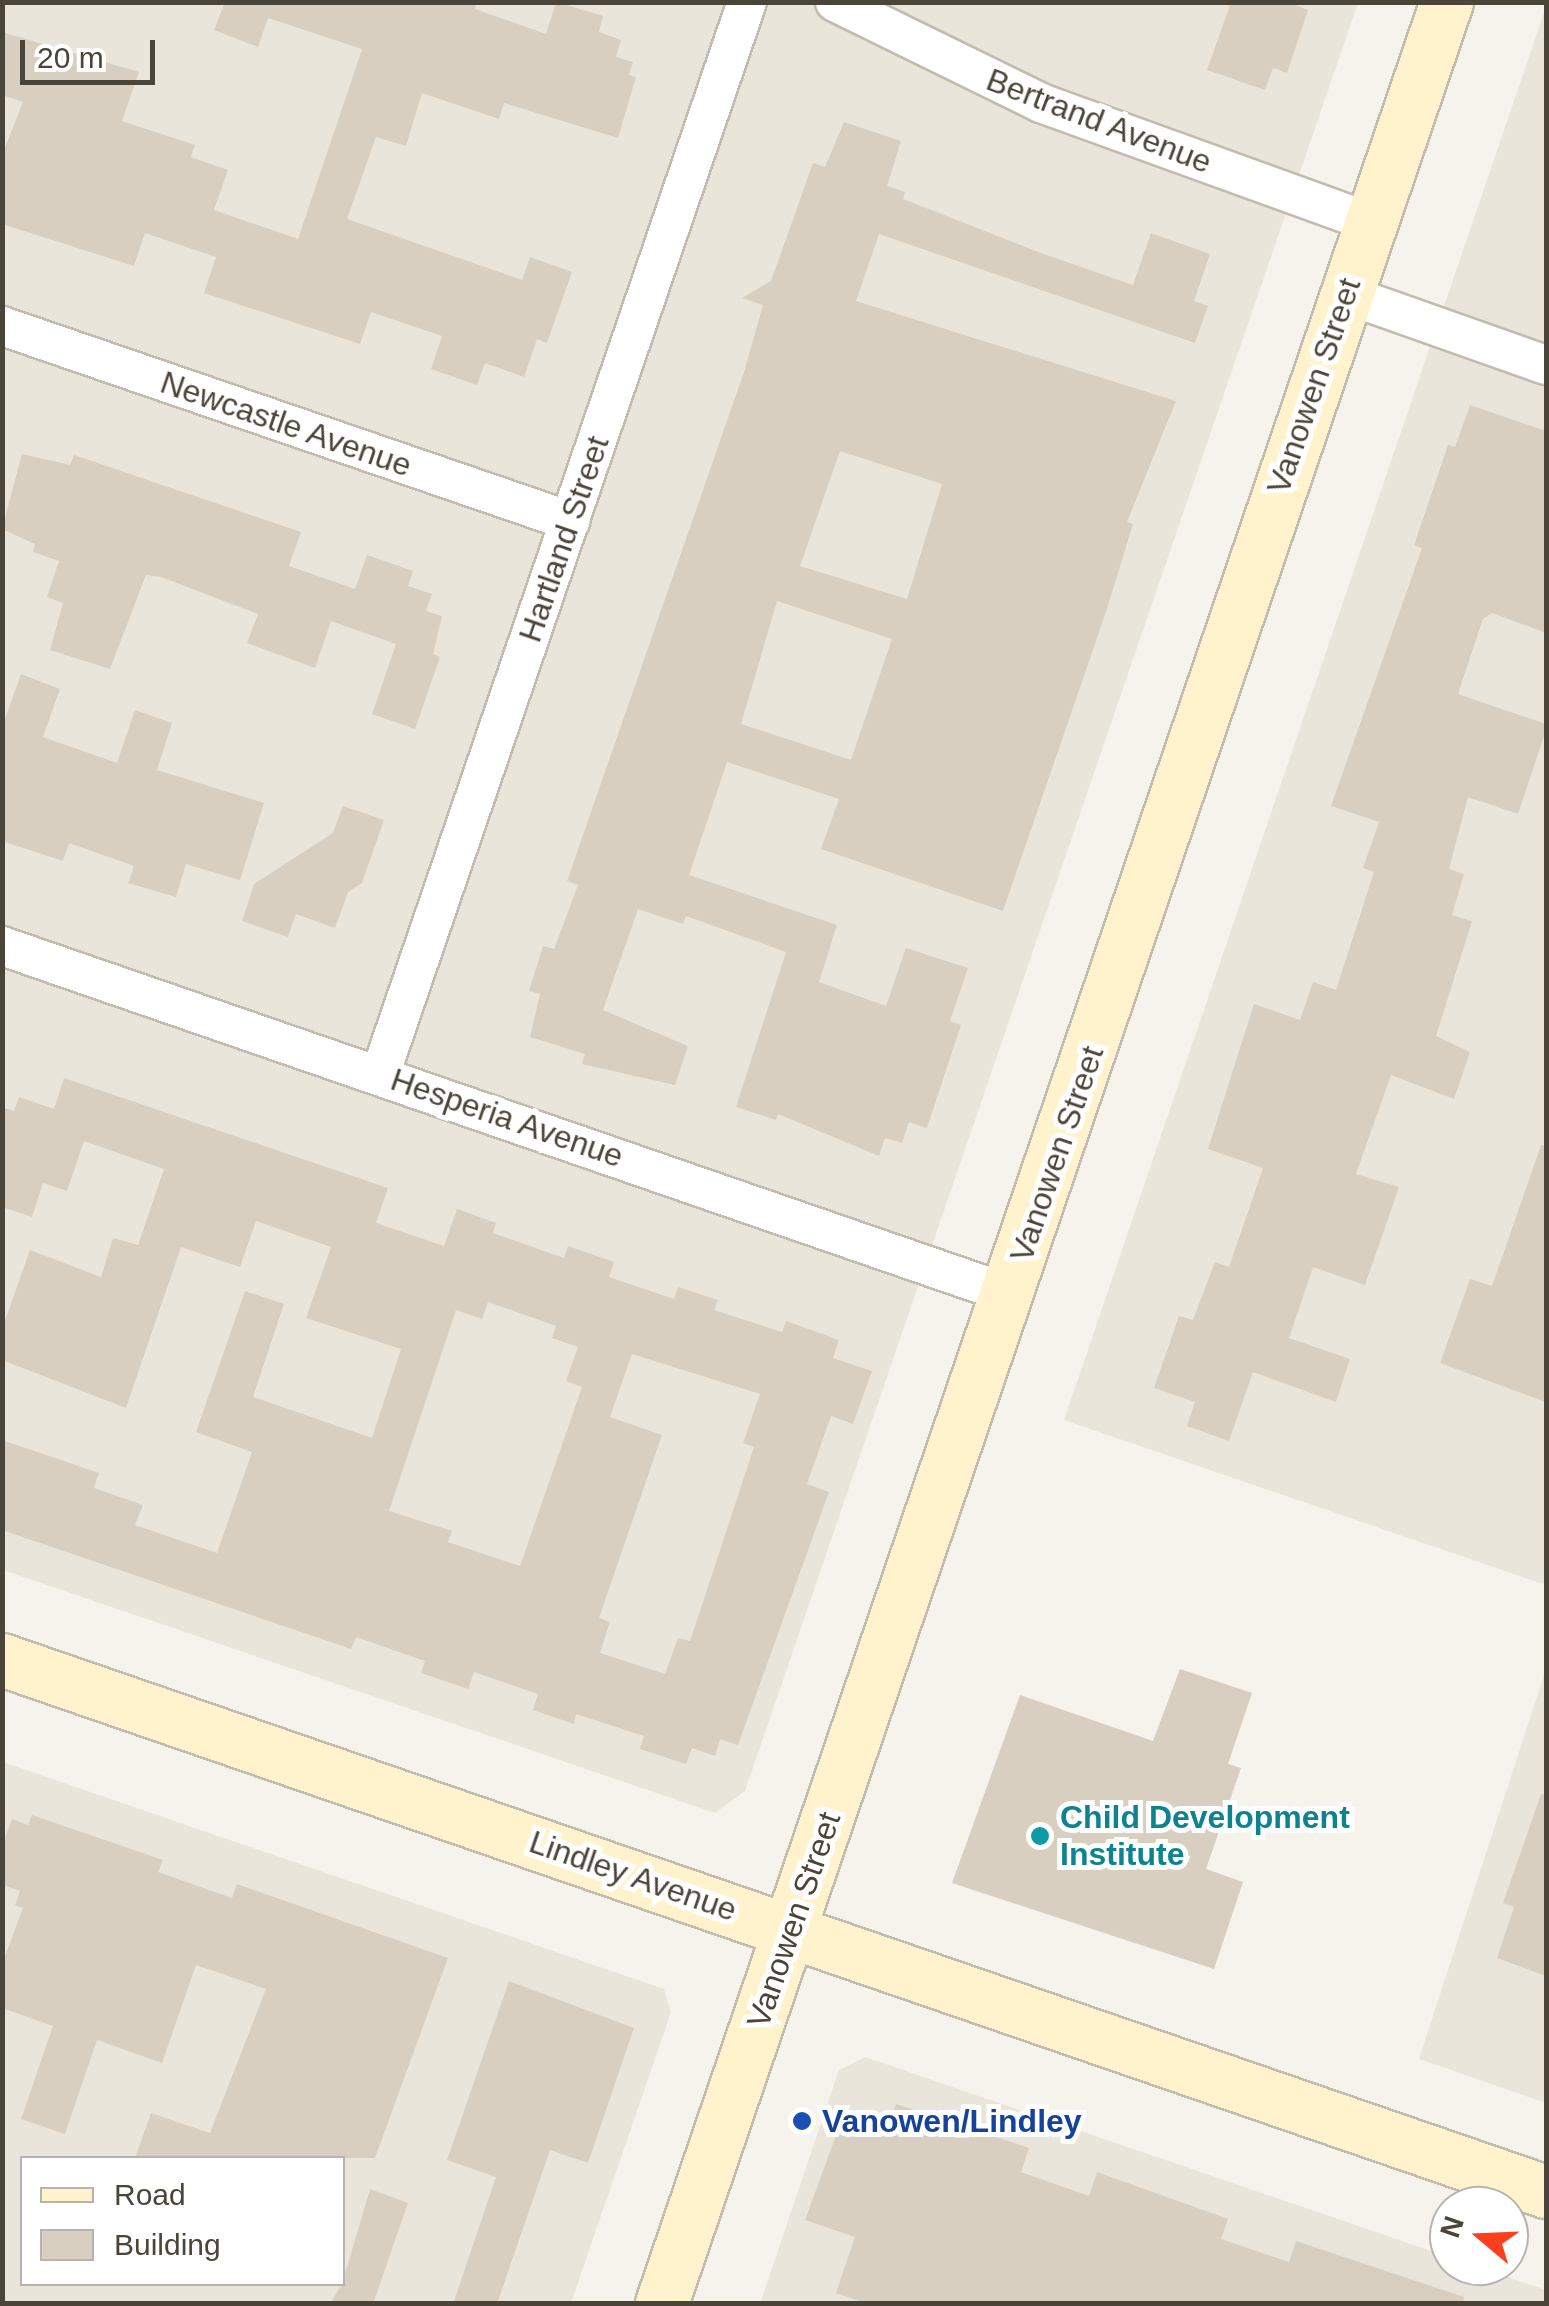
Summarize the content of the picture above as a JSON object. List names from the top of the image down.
{
  "streets": {
    "main road": ["Vanowen Street", "Lindley Avenue"],
    "street": [
      "Bertrand Avenue",
      "Newcastle Avenue",
      "Hartland Street",
      "Hesperia Avenue"
    ]
  },
  "crossings": [
    ["Bertrand Avenue", "Vanowen Street"],
    ["Vanowen Street", "Hesperia Avenue"],
    ["Vanowen Street", "Lindley Avenue"],
    ["Newcastle Avenue", "Hartland Street"],
    ["Hartland Street", "Hesperia Avenue"]
  ],
  "places": ["Child Development Institute", "Vanowen/Lindley"],
  "legend": ["Road", "Building"],
  "scale_bar": "20 m",
  "north": "left"
}
